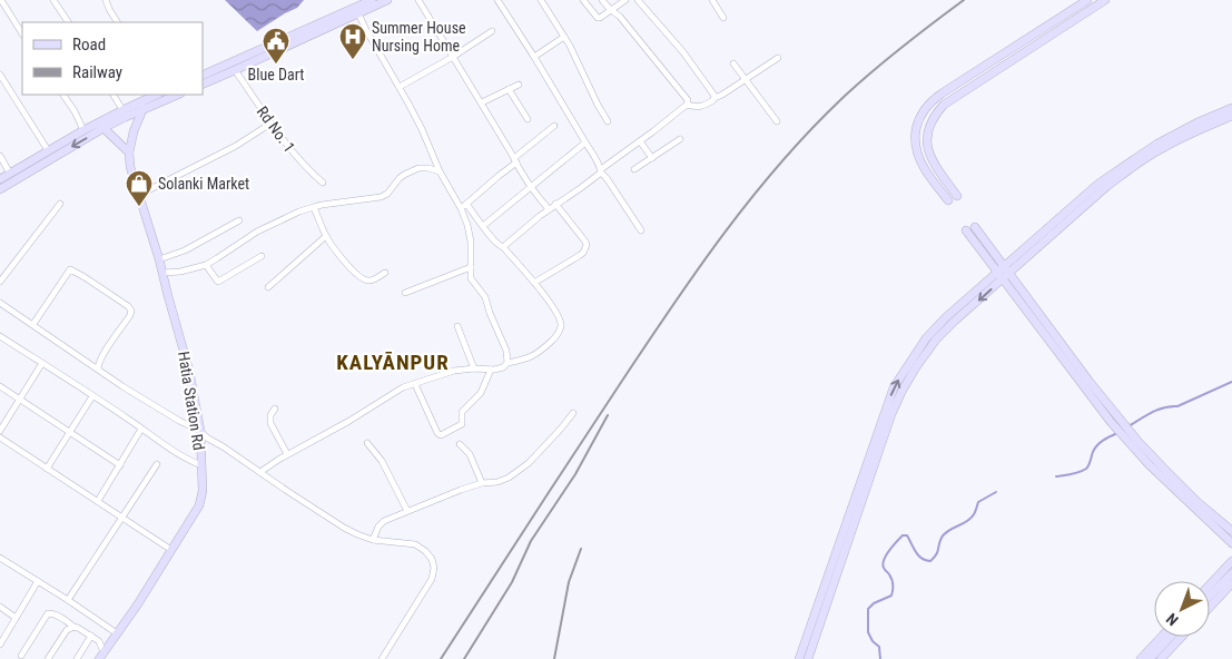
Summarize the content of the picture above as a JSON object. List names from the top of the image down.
{
  "streets": {
    "street": ["Rd No. 1", "Hatia Station Rd"]
  },
  "districts": ["KALYĀNPUR"],
  "places": {
    "hospital": ["Summer House Nursing Home"],
    "public building": ["Blue Dart"],
    "shop": ["Solanki Market"]
  },
  "legend": ["Road", "Railway"],
  "north": "bottom left"
}
